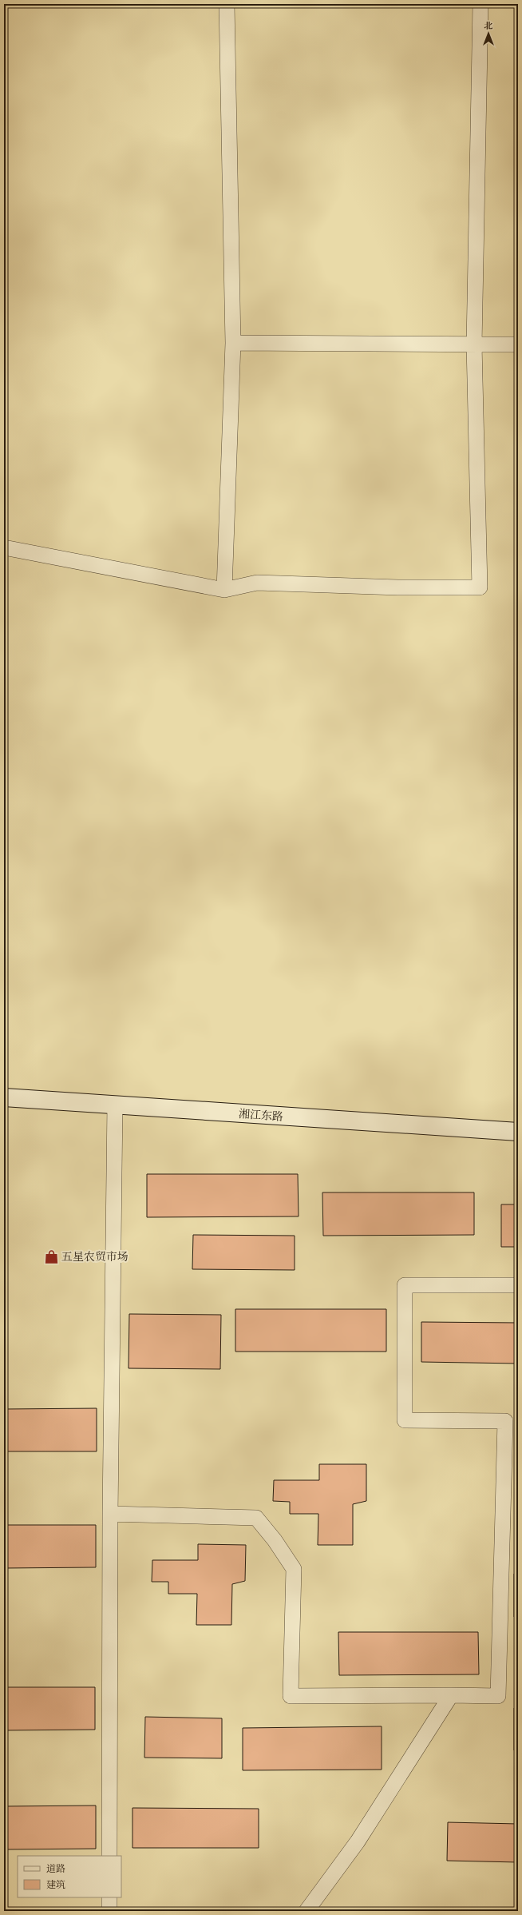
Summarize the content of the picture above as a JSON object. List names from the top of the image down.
{
  "streets": {
    "street": ["湘江东路"]
  },
  "places": {
    "shop": ["五星农贸市场"]
  },
  "legend": ["道路", "建筑"],
  "north": "top"
}
